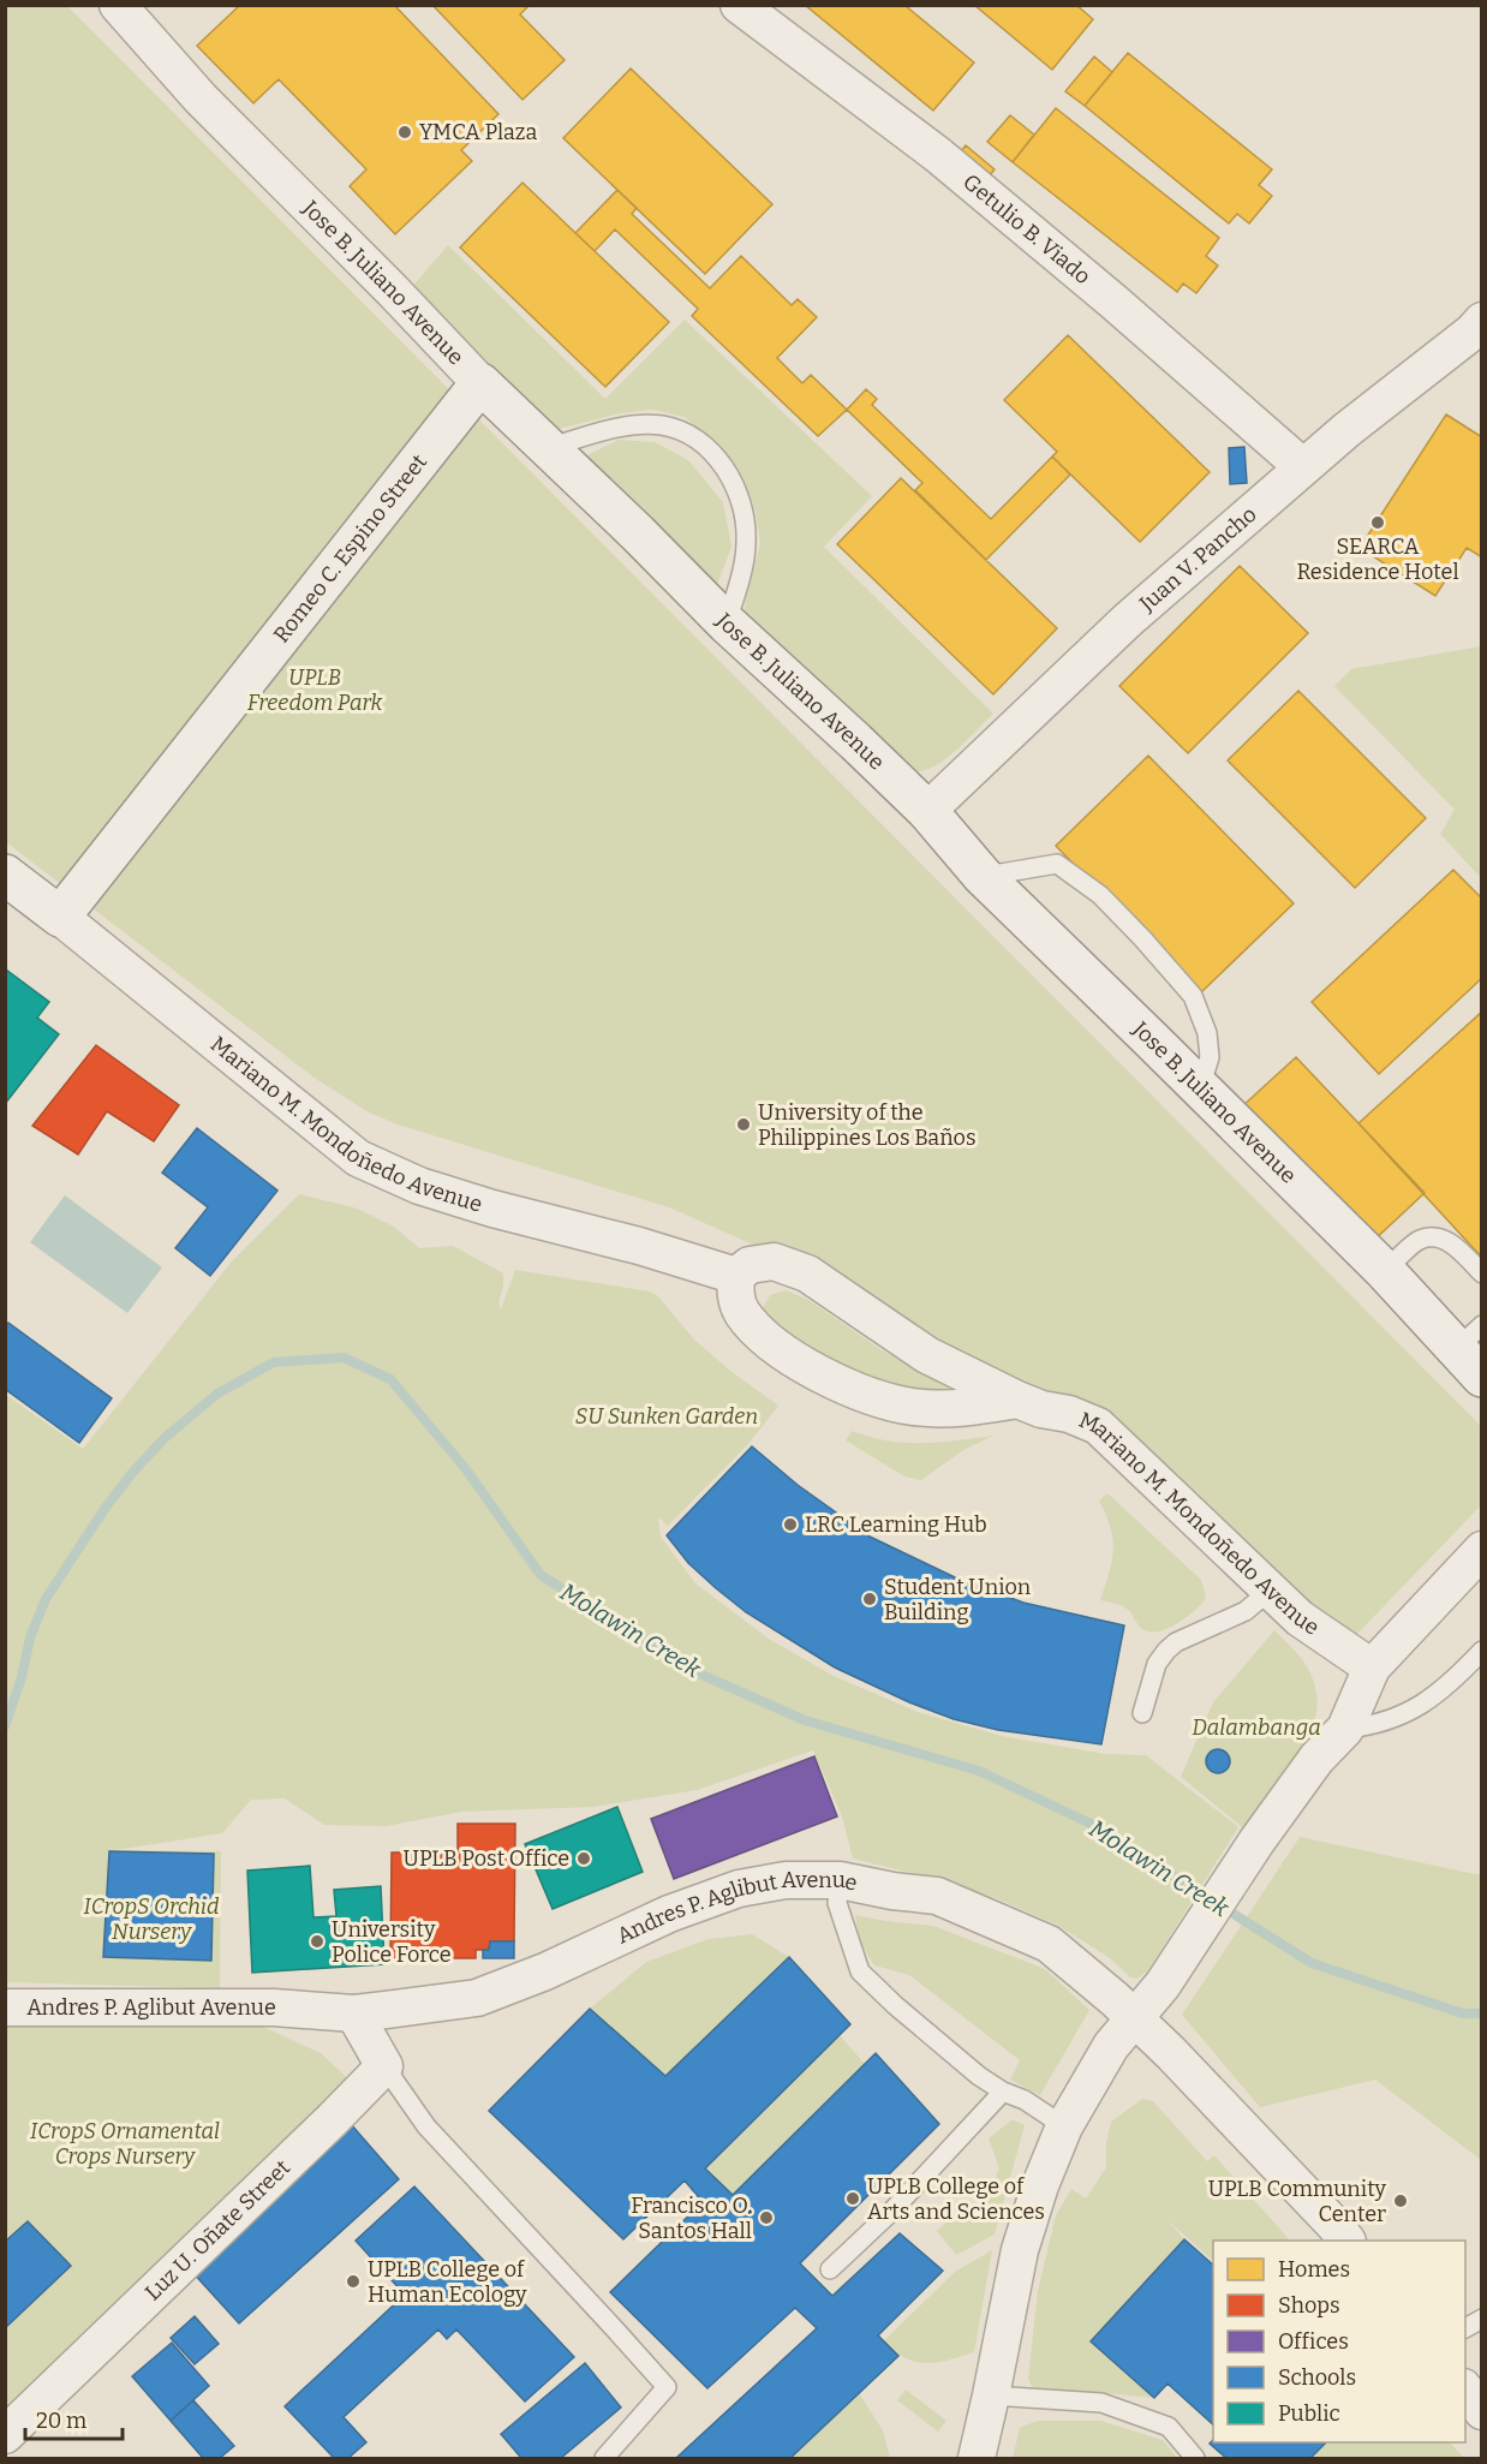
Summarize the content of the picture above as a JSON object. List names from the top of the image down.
{
  "streets": {
    "street": [
      "Getulio B. Viado",
      "Jose B. Juliano Avenue",
      "Romeo C. Espino Street",
      "Juan V. Pancho",
      "Mariano M. Mondoñedo Avenue",
      "Andres P. Aglibut Avenue",
      "Luz U. Oñate Street"
    ]
  },
  "crossings": [
    ["Getulio B. Viado", "Juan V. Pancho"],
    ["Jose B. Juliano Avenue", "Romeo C. Espino Street"],
    ["Jose B. Juliano Avenue", "Juan V. Pancho"],
    ["Romeo C. Espino Street", "Mariano M. Mondoñedo Avenue"]
  ],
  "water": ["Molawin Creek"],
  "parks": [
    "UPLB Freedom Park",
    "SU Sunken Garden",
    "Dalambanga",
    "ICropS Orchid Nursery",
    "ICropS Ornamental Crops Nursery"
  ],
  "places": [
    "YMCA Plaza",
    "SEARCA Residence Hotel",
    "University of the Philippines Los Baños",
    "LRC Learning Hub",
    "Student Union Building",
    "UPLB Post Office",
    "University Police Force",
    "UPLB College of Arts and Sciences",
    "UPLB Community Center",
    "Francisco O. Santos Hall",
    "UPLB College of Human Ecology"
  ],
  "legend": [
    "Homes",
    "Shops",
    "Offices",
    "Schools",
    "Public"
  ],
  "scale_bar": "20 m"
}
